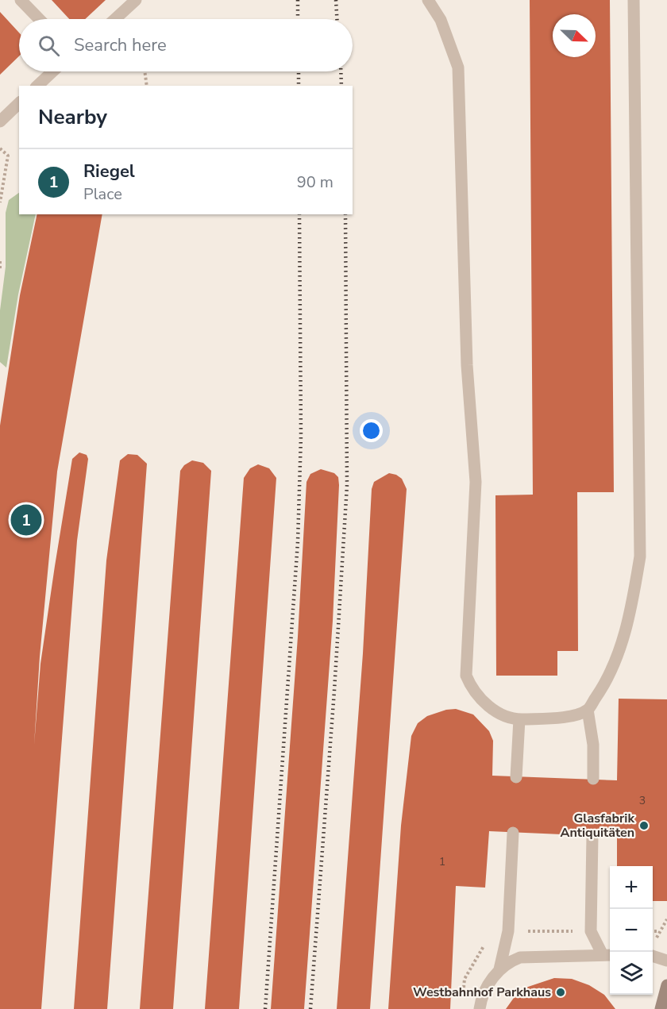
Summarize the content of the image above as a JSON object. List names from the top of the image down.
{
  "places": ["Glasfabrik Antiquitäten", "Westbahnhof Parkhaus"],
  "house_numbers": ["3", "1"],
  "north": "bottom right",
  "page": {
    "search": "Search here",
    "heading": "Nearby",
    "list": [
      {
        "mark": "1",
        "name": "Riegel",
        "note": "Place",
        "value": "90 m"
      }
    ],
    "pins": "1",
    "map_buttons": ["+", "−"]
  }
}
